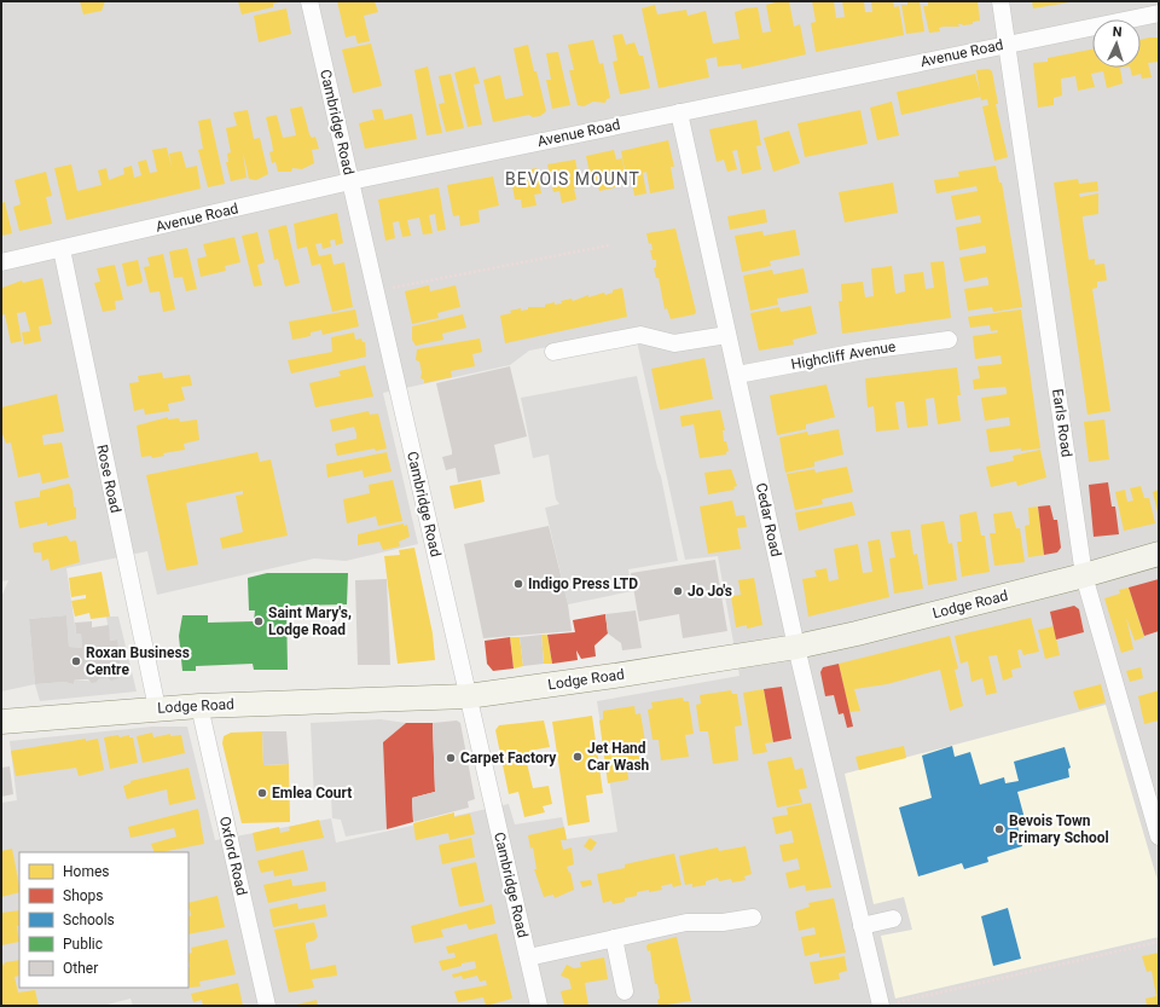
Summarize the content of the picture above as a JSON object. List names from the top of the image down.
{
  "streets": {
    "street": [
      "Avenue Road",
      "Cambridge Road",
      "Highcliff Avenue",
      "Earls Road",
      "Rose Road",
      "Cedar Road",
      "Lodge Road",
      "Oxford Road"
    ]
  },
  "crossings": [
    ["Avenue Road", "Cambridge Road"],
    ["Avenue Road", "Earls Road"],
    ["Avenue Road", "Rose Road"],
    ["Avenue Road", "Cedar Road"],
    ["Cambridge Road", "Lodge Road"],
    ["Highcliff Avenue", "Cedar Road"],
    ["Earls Road", "Lodge Road"],
    ["Rose Road", "Lodge Road"],
    ["Cedar Road", "Lodge Road"],
    ["Lodge Road", "Oxford Road"]
  ],
  "districts": ["BEVOIS MOUNT"],
  "places": [
    "Indigo Press LTD",
    "Jo Jo's",
    "Saint Mary's, Lodge Road",
    "Roxan Business Centre",
    "Jet Hand Car Wash",
    "Carpet Factory",
    "Emlea Court",
    "Bevois Town Primary School"
  ],
  "legend": [
    "Homes",
    "Shops",
    "Schools",
    "Public",
    "Other"
  ],
  "north": "top"
}
